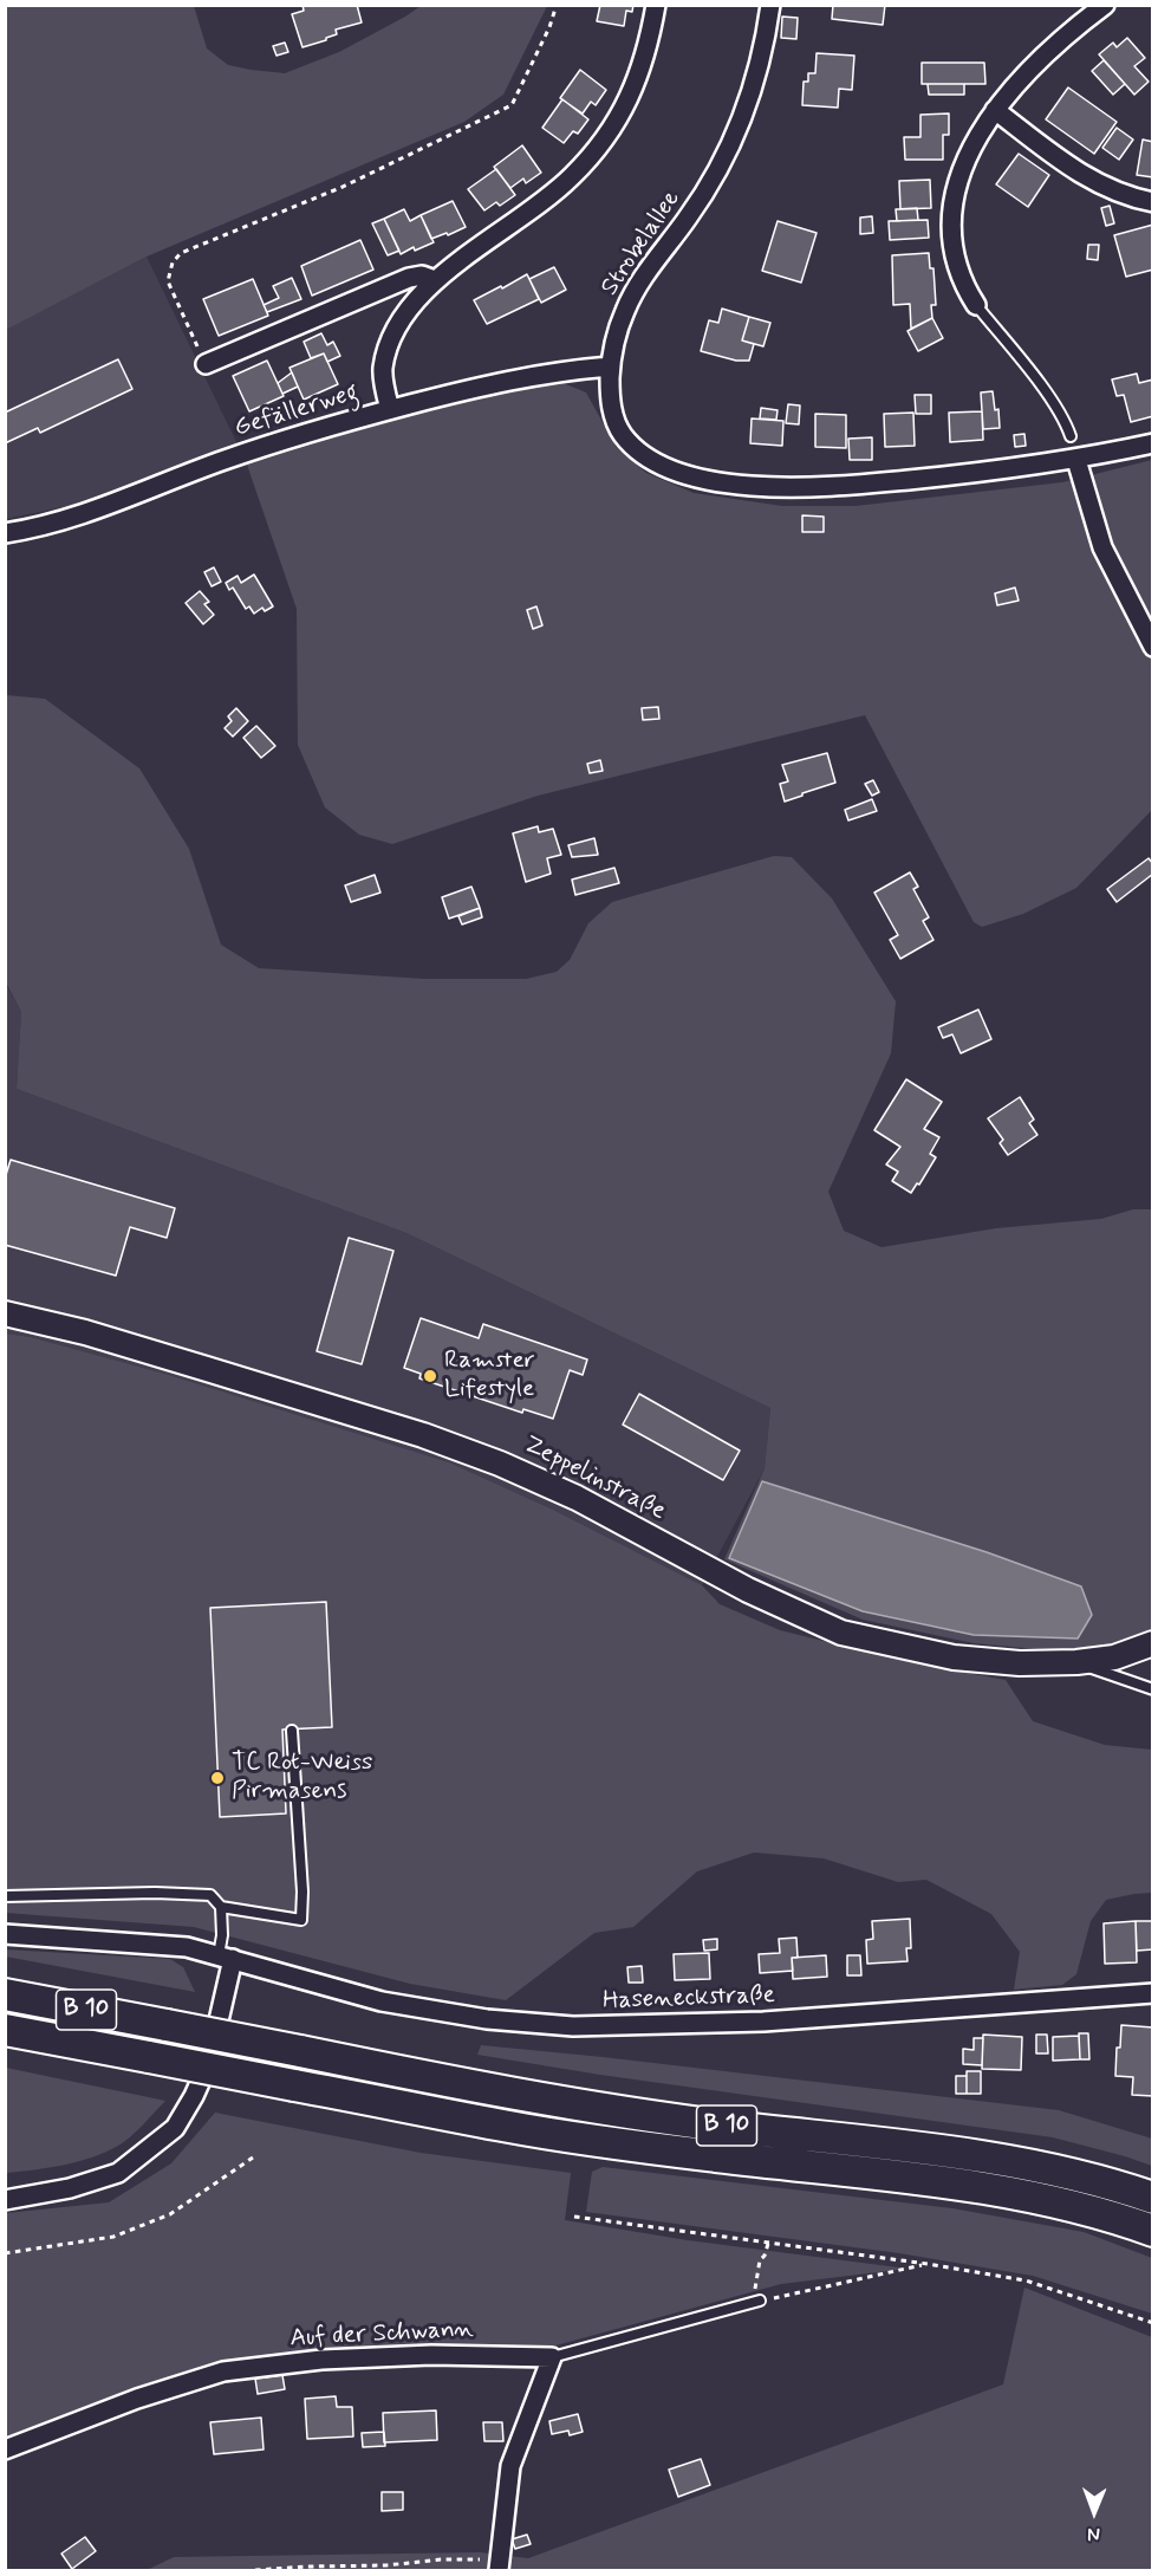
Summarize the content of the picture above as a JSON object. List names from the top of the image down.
{
  "streets": {
    "highway": ["B 10"],
    "street": [
      "Strobelallee",
      "Gefällerweg",
      "Zeppelinstraße",
      "Haseneckstraße",
      "Auf der Schwann"
    ]
  },
  "crossings": [
    ["Strobelallee", "Gefällerweg"]
  ],
  "places": ["Ramster Lifestyle", "TC Rot-Weiss Pirmasens"],
  "north": "bottom"
}
